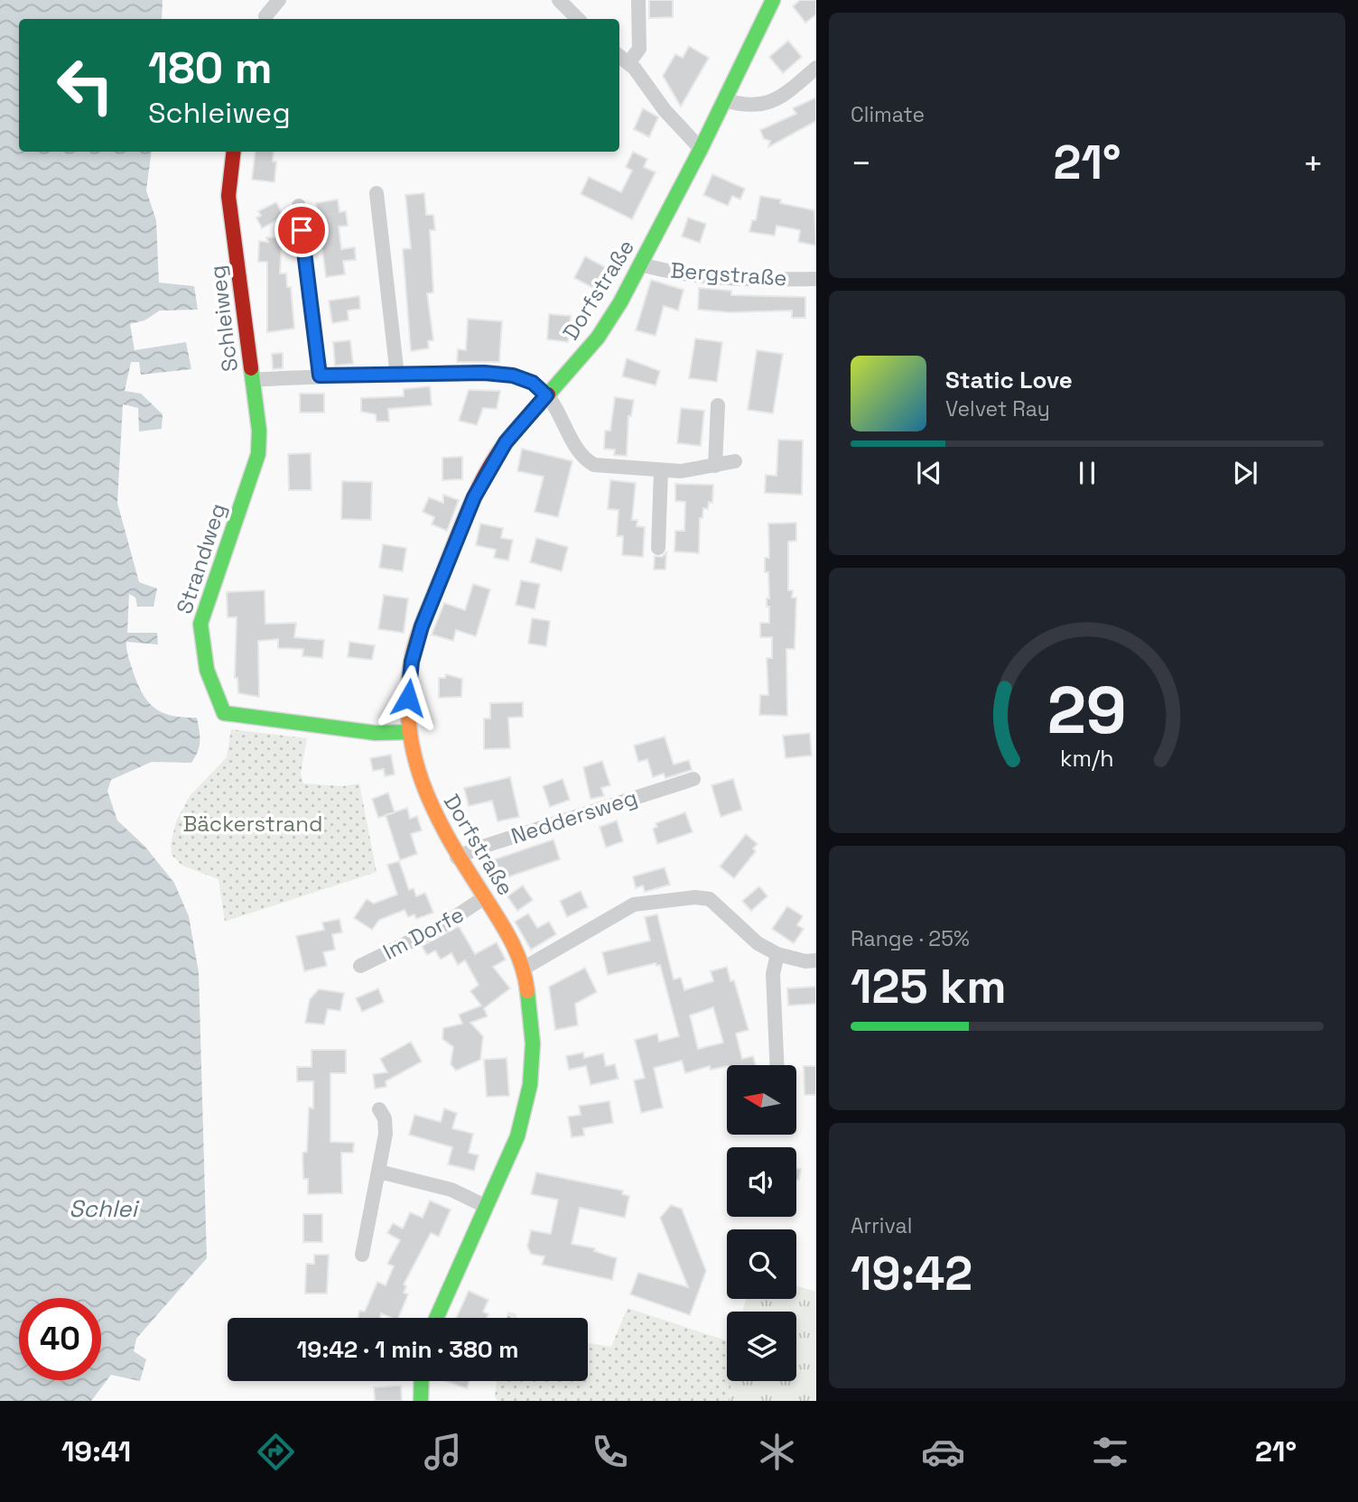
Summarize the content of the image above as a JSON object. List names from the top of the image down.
{
  "streets": {
    "street": [
      "Bergstraße",
      "Dorfstraße",
      "Schleiweg",
      "Strandweg",
      "Neddersweg",
      "Im Dorfe"
    ]
  },
  "crossings": [
    ["Bergstraße", "Dorfstraße"],
    ["Dorfstraße", "Schleiweg"],
    ["Dorfstraße", "Strandweg"],
    ["Dorfstraße", "Neddersweg"],
    ["Dorfstraße", "Im Dorfe"],
    ["Schleiweg", "Strandweg"]
  ],
  "water": ["Schlei"],
  "parks": ["Bäckerstrand"],
  "north": "left",
  "page": {
    "tile": [
      "Climate",
      ["Range · 25%", "125 km"],
      ["Arrival", "19:42"]
    ],
    "turn": ["180 m", "Schleiweg"],
    "heat": ["−", "21°", "+"],
    "song": ["Static Love", "Velvet Ray"],
    "limit": "40",
    "trip": "19:42 · 1 min · 380 m",
    "tabs": ["19:41", "21°"],
    "gauge": ["29", "km/h"]
  }
}
